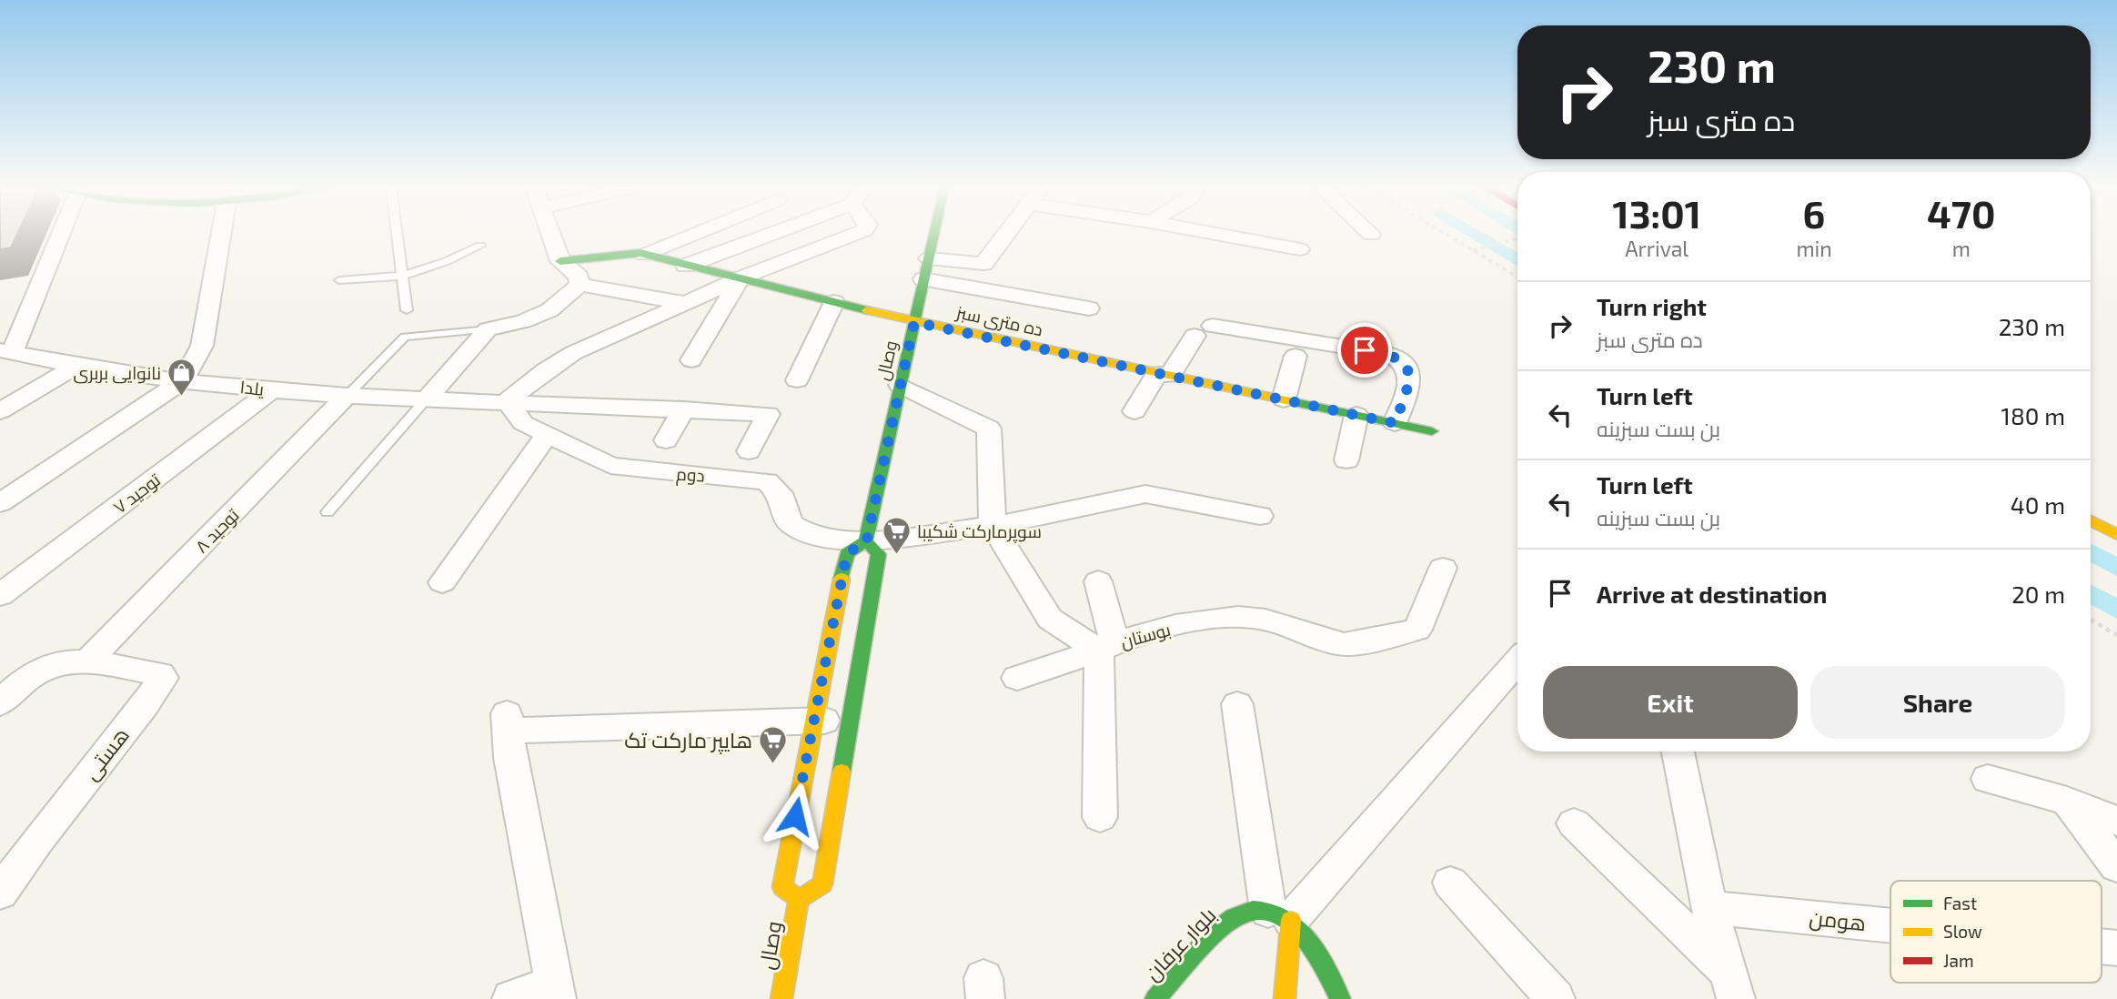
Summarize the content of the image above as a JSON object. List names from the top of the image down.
{
  "streets": {
    "main road": ["ده متری سبز", "وصال", "بلوار عرفان"],
    "street": [
      "یلدا",
      "دوم",
      "توحید ۷",
      "توحید ۸",
      "بوستان",
      "هستی",
      "هومن"
    ]
  },
  "crossings": [
    ["ده متری سبز", "وصال"],
    ["وصال", "دوم"],
    ["یلدا", "دوم"],
    ["یلدا", "توحید ۷"],
    ["یلدا", "توحید ۸"],
    ["توحید ۸", "هستی"]
  ],
  "places": {
    "shop": ["نانوایی بربری"],
    "supermarket": ["سوپرمارکت شکیبا", "هایپر مارکت تک"]
  },
  "legend": ["Fast", "Slow", "Jam"],
  "page": {
    "turn": ["230 m", "ده متری سبز"],
    "eta": [
      "13:01",
      "Arrival",
      "6",
      "min",
      "470",
      "m"
    ],
    "list": [
      {
        "name": "Turn right",
        "note": "ده متری سبز",
        "value": "230 m"
      },
      {
        "name": "Turn left",
        "note": "بن بست سبزینه",
        "value": "180 m"
      },
      {
        "name": "Turn left",
        "note": "بن بست سبزینه",
        "value": "40 m"
      },
      {
        "name": "Arrive at destination",
        "value": "20 m"
      }
    ],
    "buttons": ["Exit", "Share"]
  }
}
